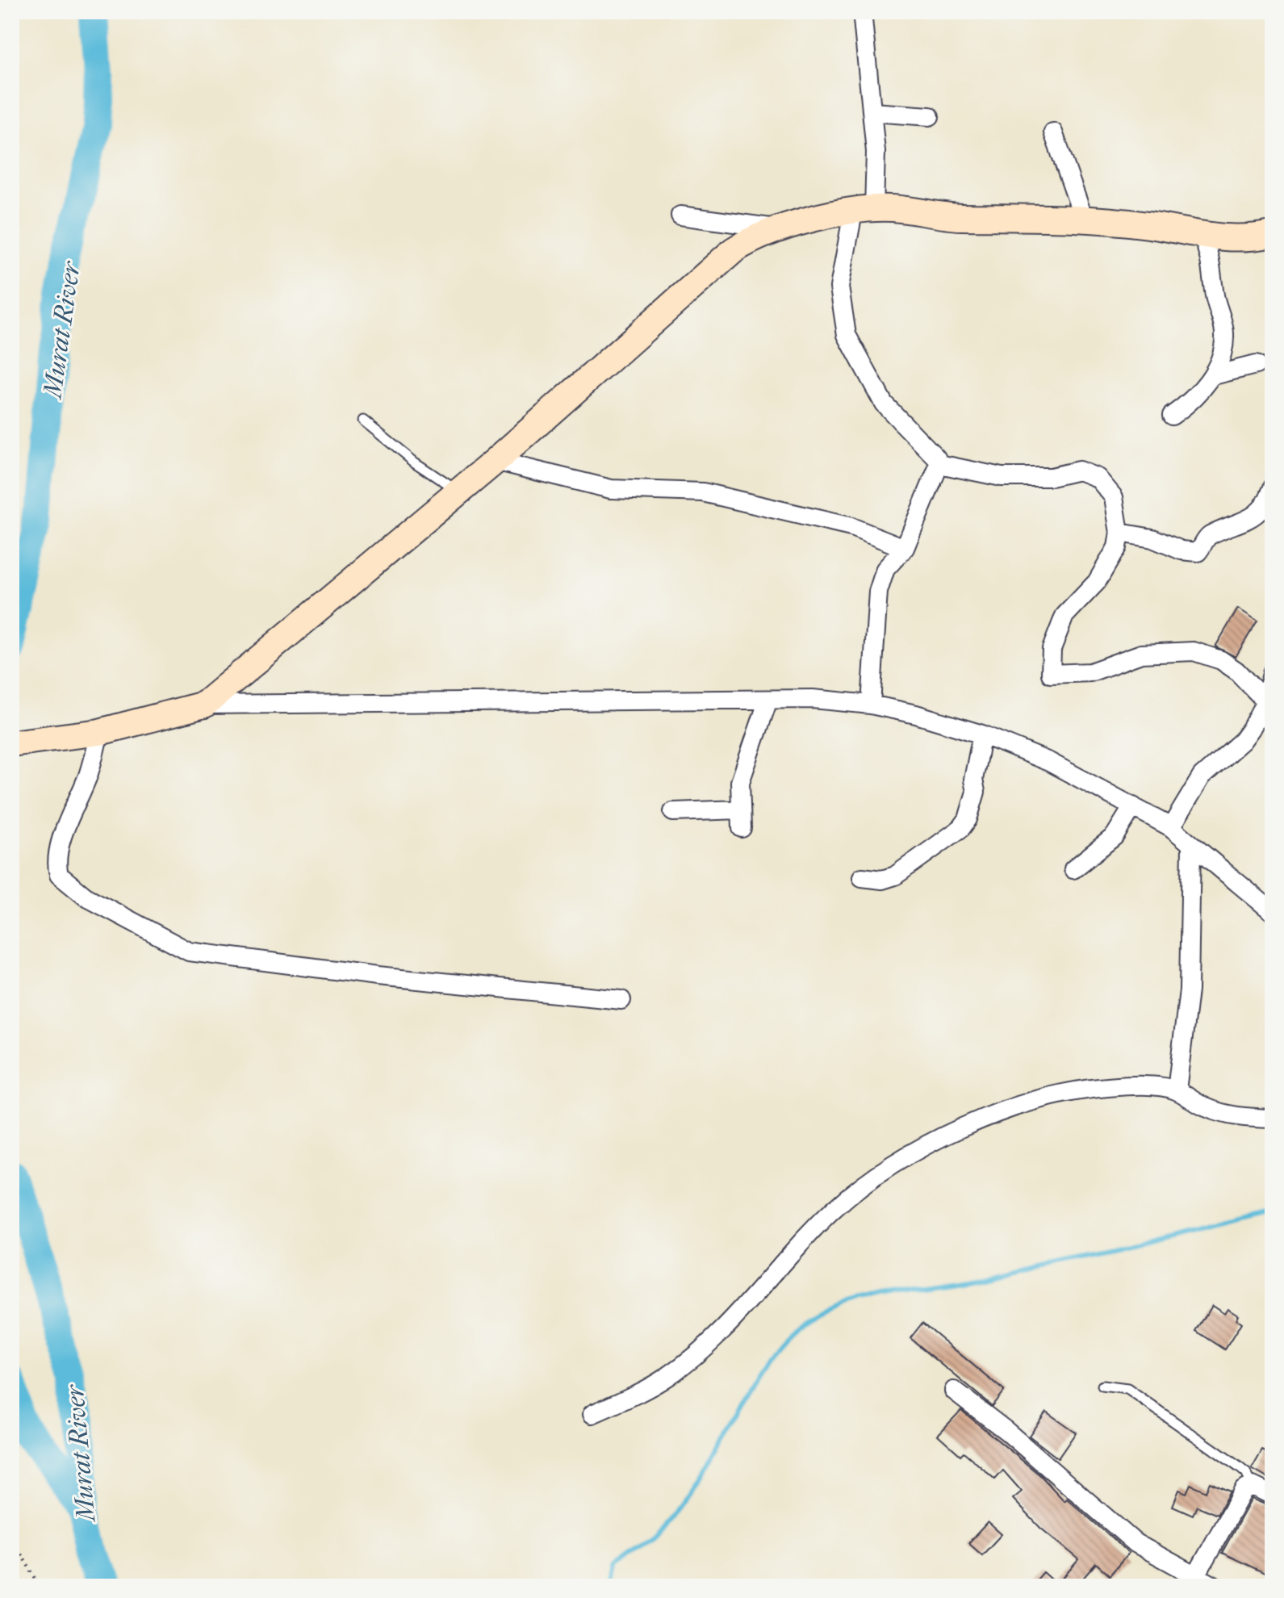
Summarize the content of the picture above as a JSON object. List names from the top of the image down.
{
  "water": ["Murat River"]
}
